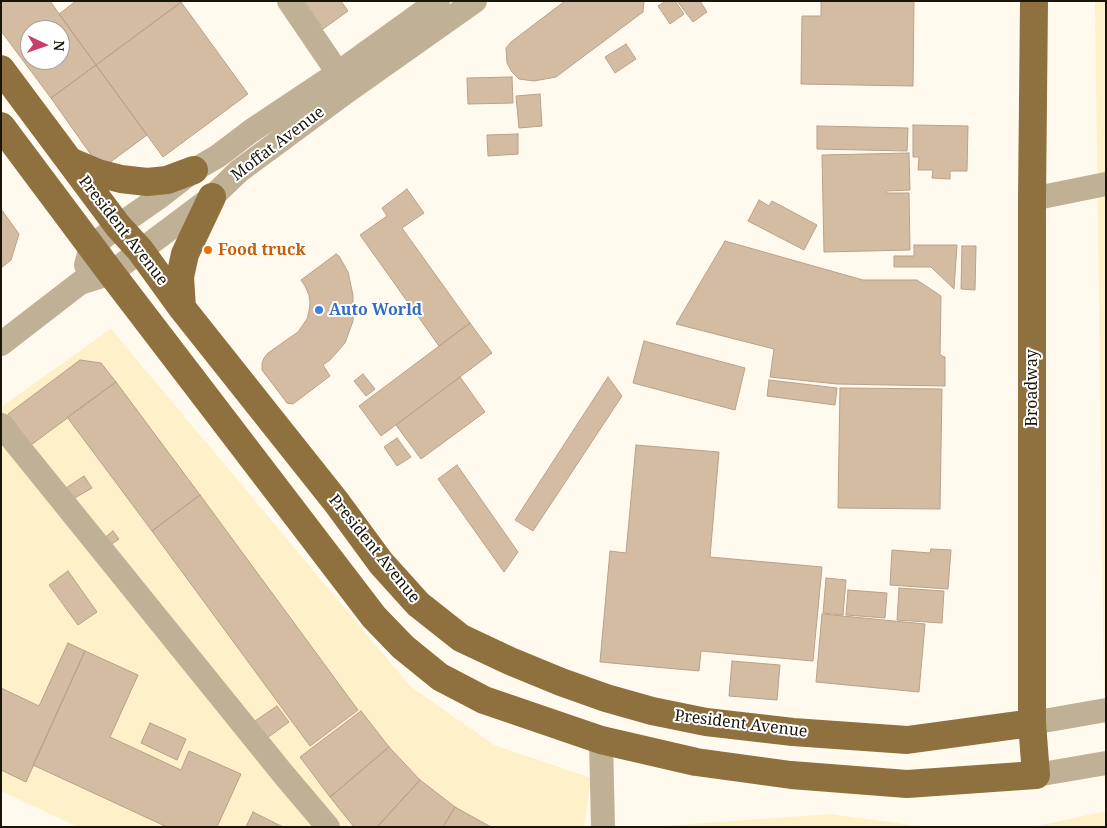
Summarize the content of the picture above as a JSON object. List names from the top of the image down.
{
  "streets": {
    "main road": ["President Avenue", "Broadway"],
    "street": ["Moffat Avenue"]
  },
  "crossings": [
    ["Moffat Avenue", "President Avenue"],
    ["President Avenue", "Broadway"]
  ],
  "places": ["Food truck", "Auto World"],
  "north": "right"
}
